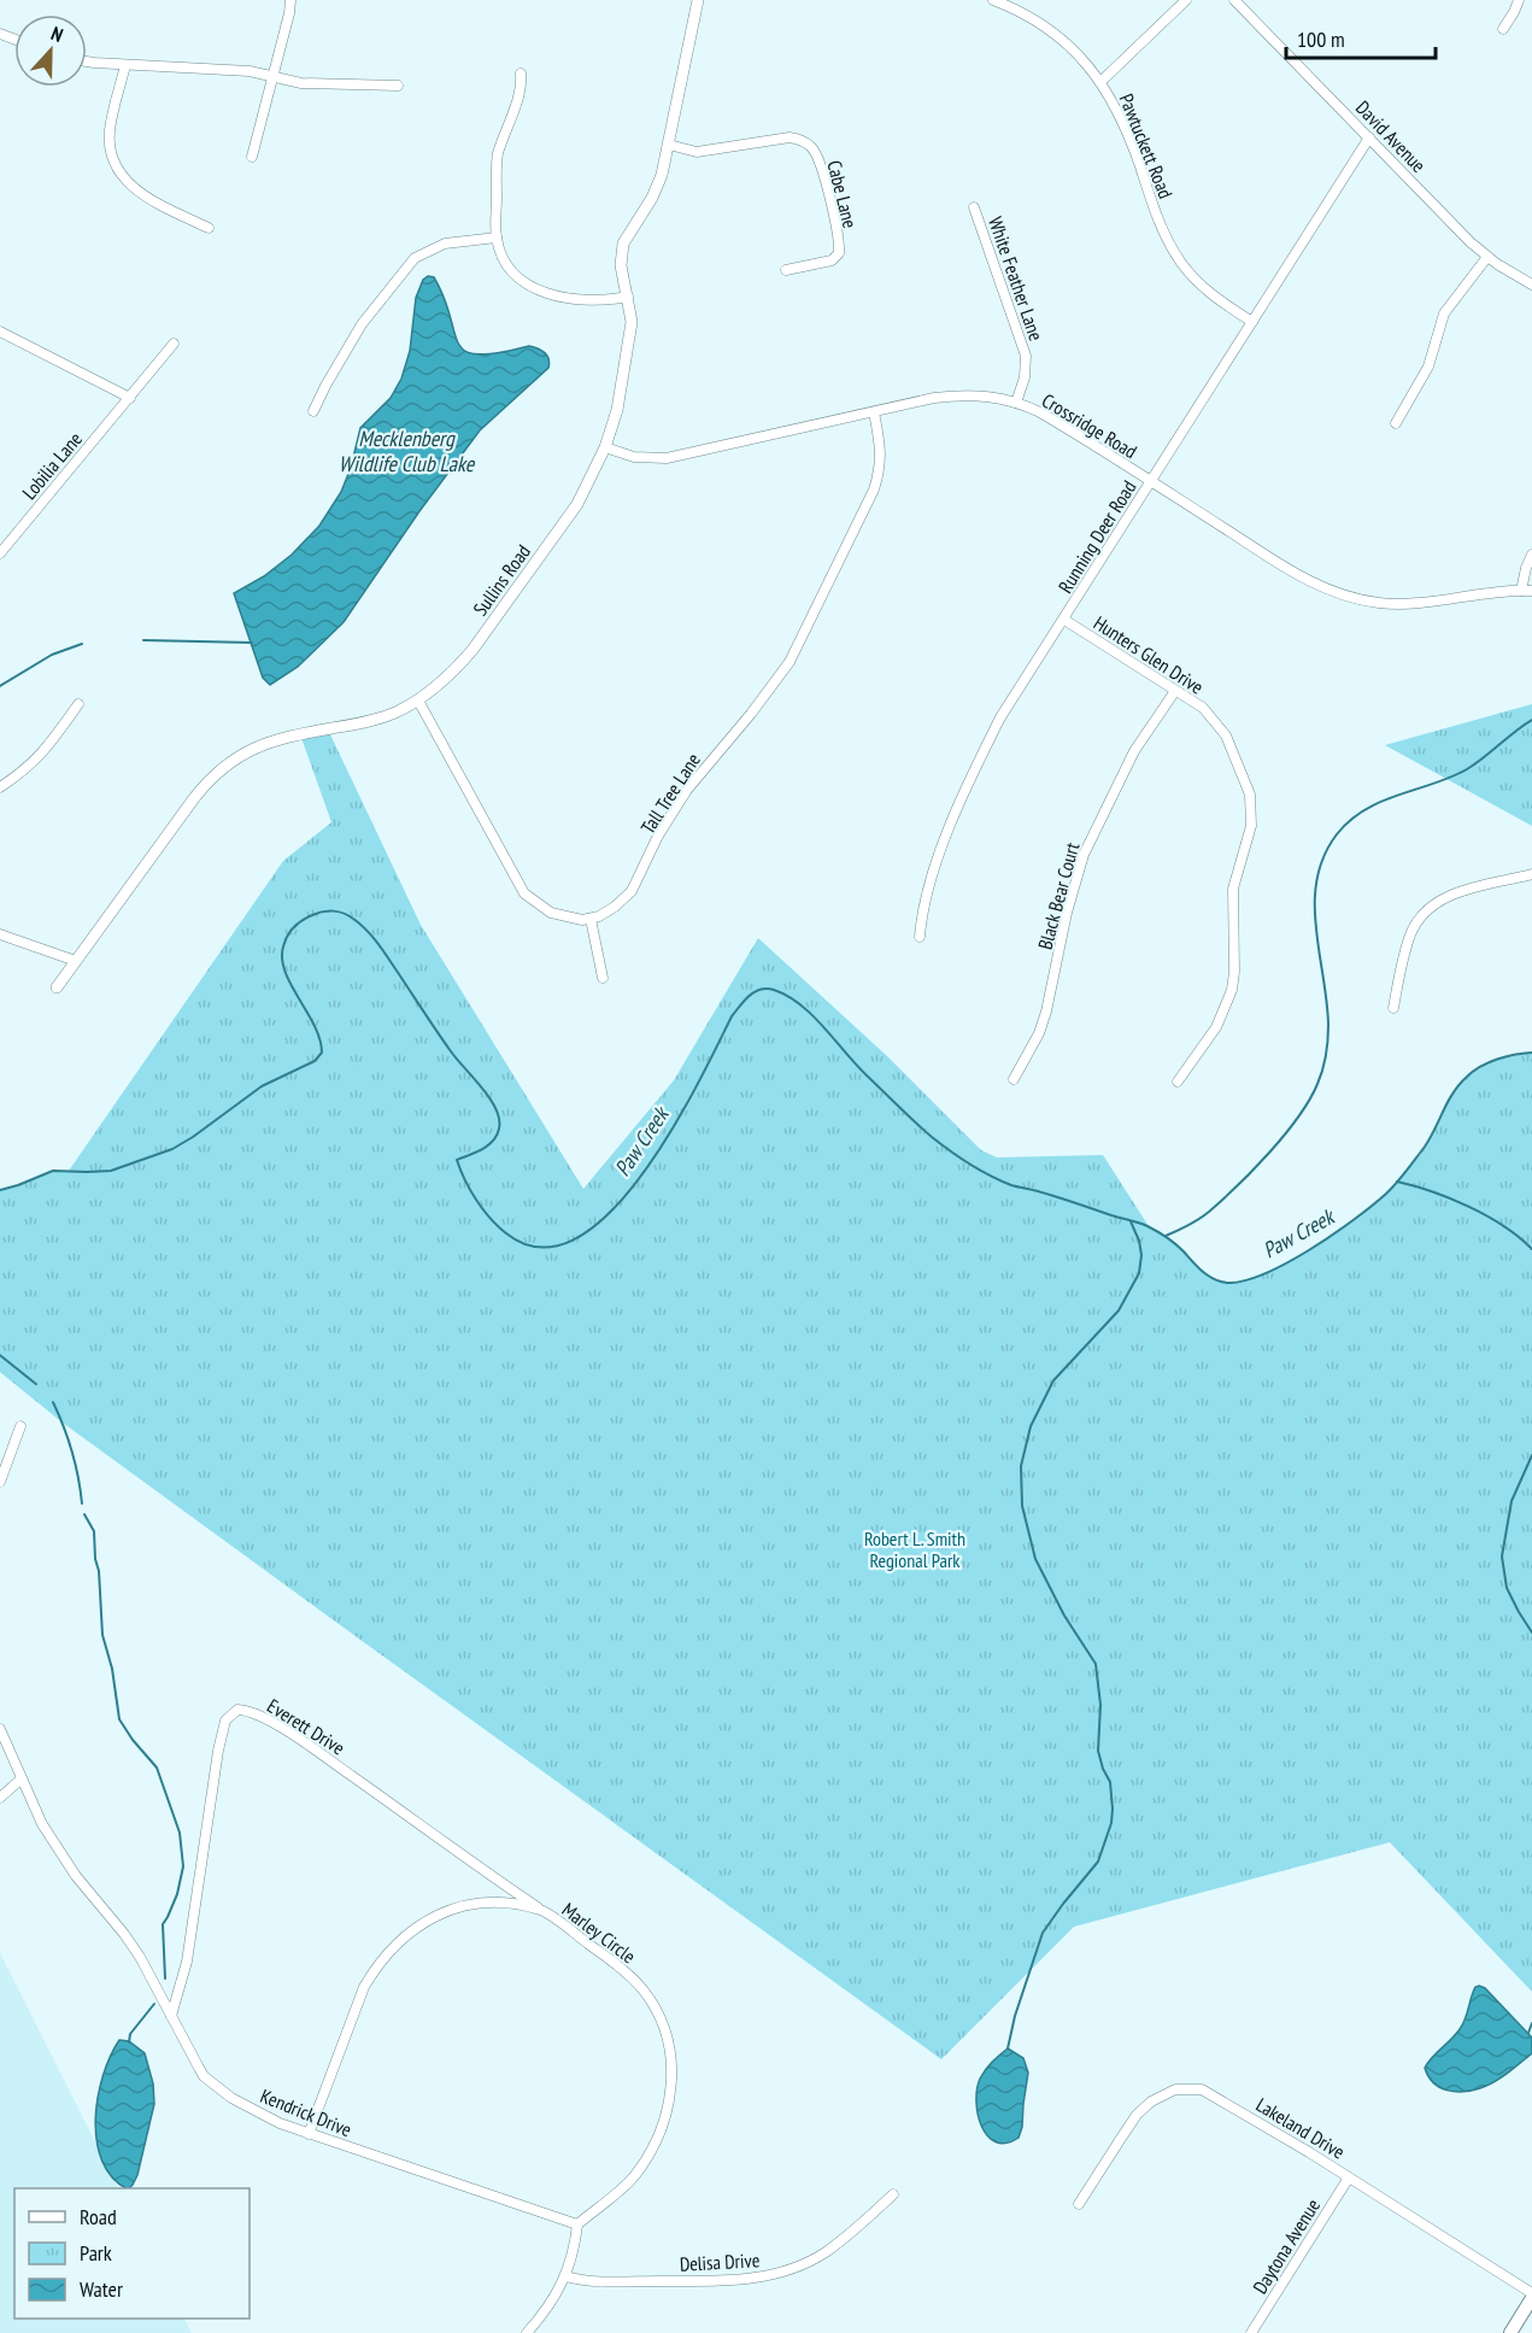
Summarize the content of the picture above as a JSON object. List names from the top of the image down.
{
  "streets": {
    "street": [
      "David Avenue",
      "Pawtuckett Road",
      "Cabe Lane",
      "White Feather Lane",
      "Crossridge Road",
      "Lobilia Lane",
      "Running Deer Road",
      "Sullins Road",
      "Hunters Glen Drive",
      "Tall Tree Lane",
      "Black Bear Court",
      "Everett Drive",
      "Marley Circle",
      "Kendrick Drive",
      "Lakeland Drive",
      "Daytona Avenue",
      "Delisa Drive"
    ]
  },
  "crossings": [
    ["David Avenue", "Running Deer Road"],
    ["Pawtuckett Road", "Running Deer Road"],
    ["Cabe Lane", "Sullins Road"],
    ["White Feather Lane", "Crossridge Road"],
    ["Crossridge Road", "Running Deer Road"],
    ["Crossridge Road", "Sullins Road"],
    ["Crossridge Road", "Tall Tree Lane"],
    ["Running Deer Road", "Hunters Glen Drive"],
    ["Hunters Glen Drive", "Black Bear Court"],
    ["Everett Drive", "Marley Circle"],
    ["Everett Drive", "Kendrick Drive"],
    ["Marley Circle", "Kendrick Drive"],
    ["Lakeland Drive", "Daytona Avenue"]
  ],
  "water": ["Mecklenberg Wildlife Club Lake", "Paw Creek"],
  "parks": ["Robert L. Smith Regional Park"],
  "legend": ["Road", "Park", "Water"],
  "scale_bar": "100 m",
  "north": "top"
}
